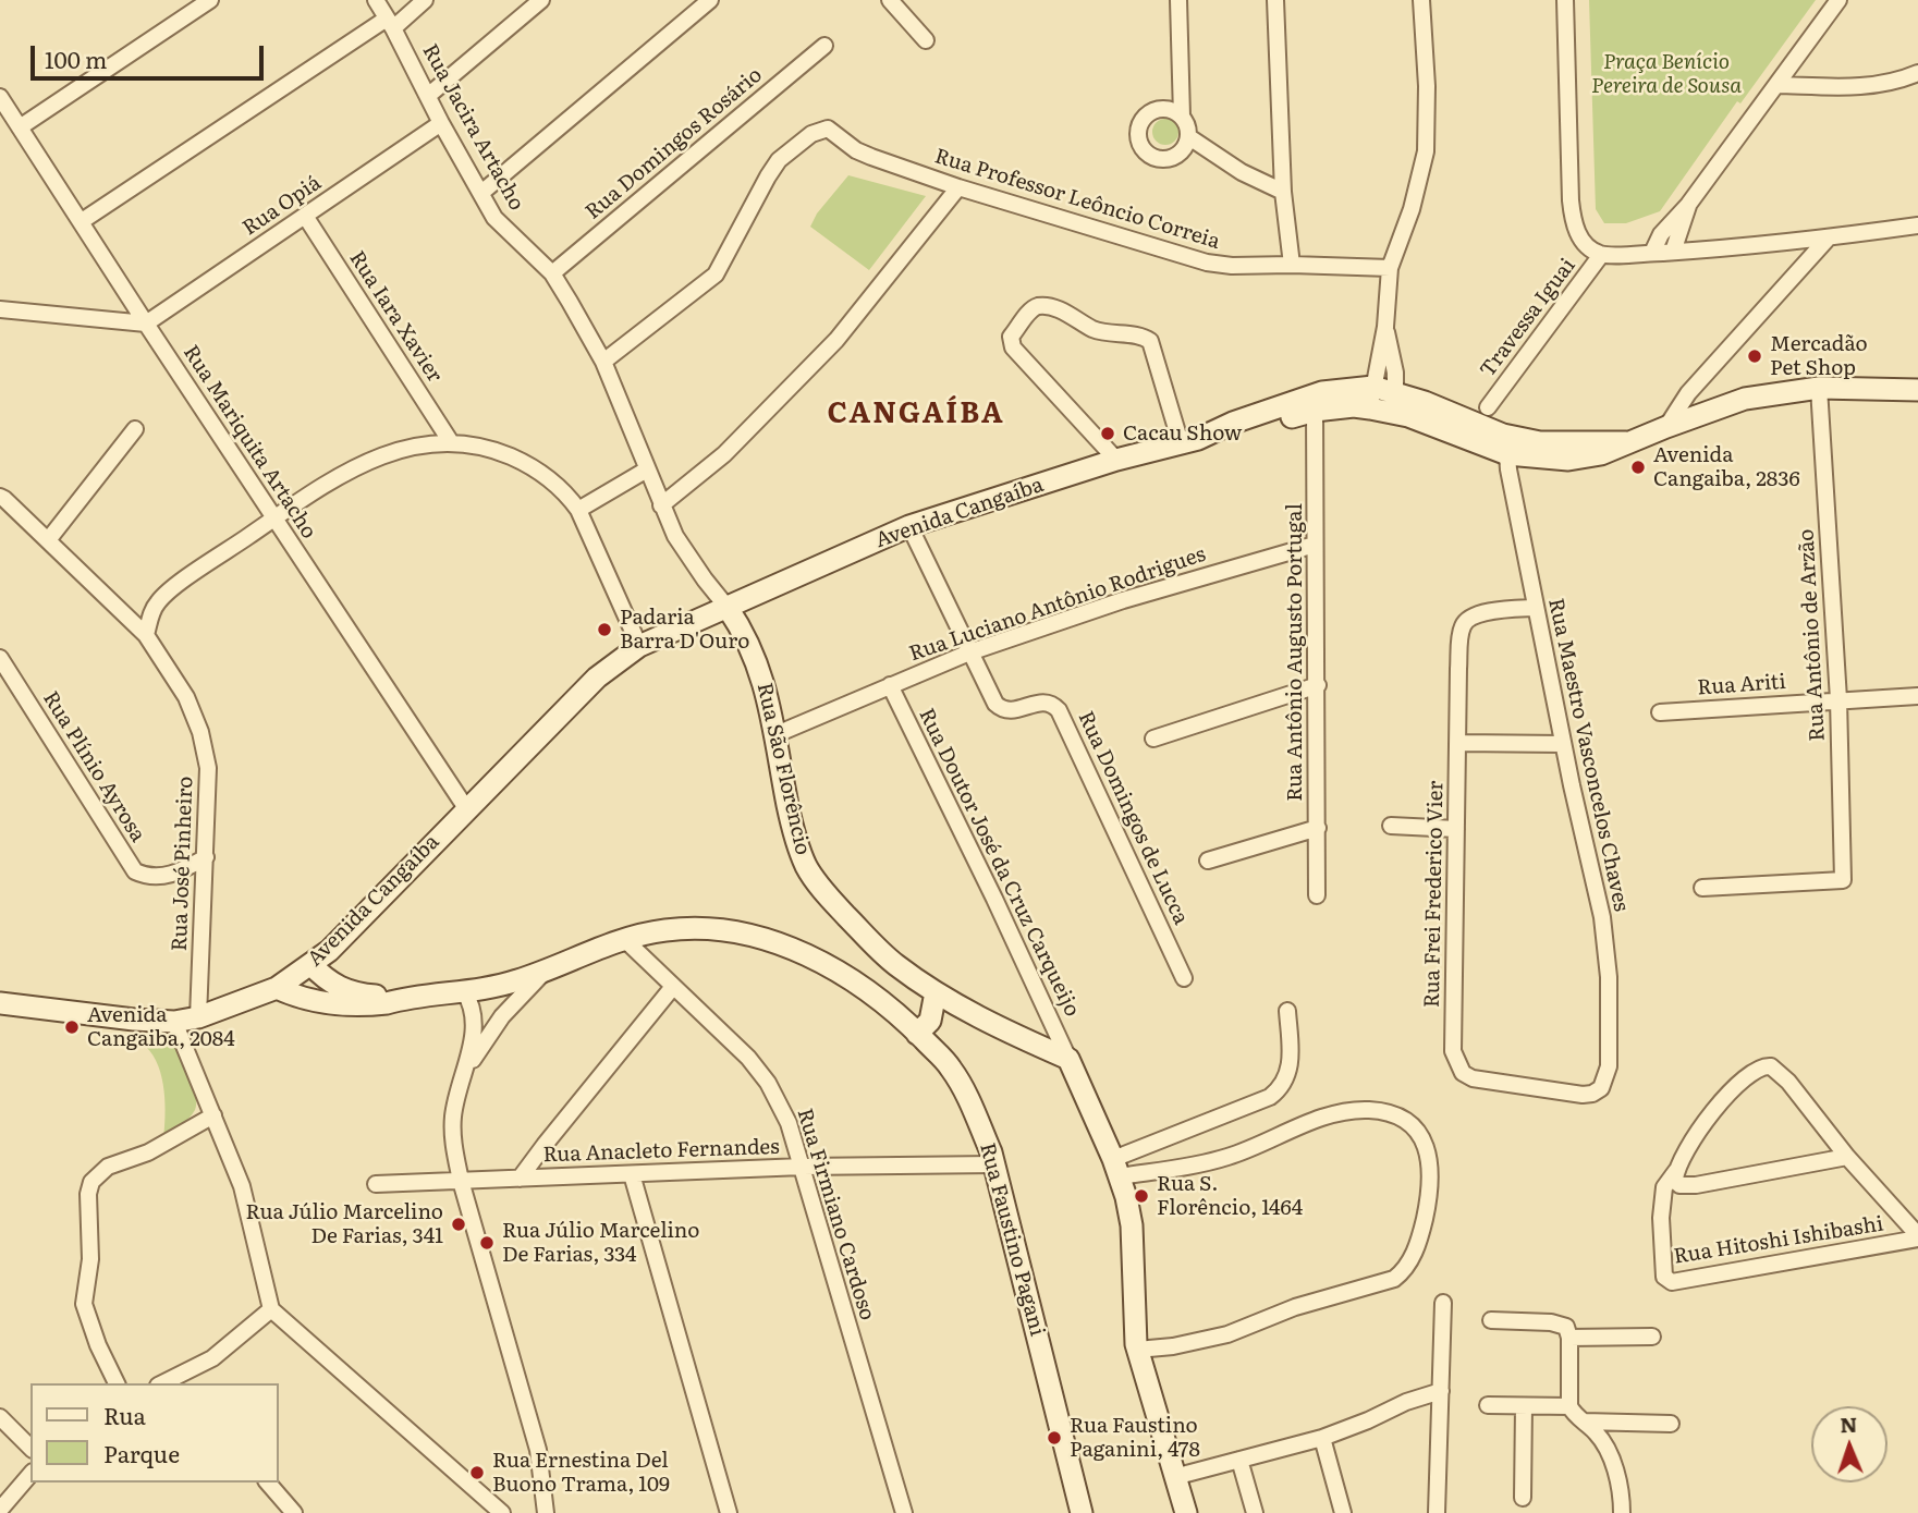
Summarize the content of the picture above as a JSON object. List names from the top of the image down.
{
  "streets": {
    "main road": ["Avenida Cangaíba", "Rua São Florêncio", "Rua Faustino Pagani"],
    "street": [
      "Rua Jacira Artacho",
      "Rua Domingos Rosário",
      "Rua Professor Leôncio Correia",
      "Rua Opiá",
      "Rua Iara Xavier",
      "Travessa Iguai",
      "Rua Mariquita Artacho",
      "Rua Luciano Antônio Rodrigues",
      "Rua Antônio de Arzão",
      "Rua Antônio Augusto Portugal",
      "Rua Ariti",
      "Rua Maestro Vasconcelos Chaves",
      "Rua Plínio Ayrosa",
      "Rua Domingos de Lucca",
      "Rua Doutor José da Cruz Carqueijo",
      "Rua José Pinheiro",
      "Rua Frei Frederico Vier",
      "Rua Anacleto Fernandes",
      "Rua Firmiano Cardoso",
      "Rua Hitoshi Ishibashi"
    ]
  },
  "crossings": [
    ["Rua Jacira Artacho", "Rua Domingos Rosário"],
    ["Rua Jacira Artacho", "Rua Professor Leôncio Correia"],
    ["Rua Jacira Artacho", "Rua Opiá"],
    ["Rua Jacira Artacho", "Avenida Cangaíba"],
    ["Rua Jacira Artacho", "Rua São Florêncio"],
    ["Rua Opiá", "Rua Iara Xavier"],
    ["Rua Opiá", "Rua Mariquita Artacho"],
    ["Rua Mariquita Artacho", "Avenida Cangaíba"],
    ["Avenida Cangaíba", "Rua Antônio de Arzão"],
    ["Avenida Cangaíba", "Rua Antônio Augusto Portugal"],
    ["Avenida Cangaíba", "Rua Maestro Vasconcelos Chaves"],
    ["Avenida Cangaíba", "Rua São Florêncio"],
    ["Avenida Cangaíba", "Rua Domingos de Lucca"],
    ["Avenida Cangaíba", "Rua José Pinheiro"],
    ["Avenida Cangaíba", "Rua Faustino Pagani"],
    ["Rua Luciano Antônio Rodrigues", "Rua Antônio Augusto Portugal"],
    ["Rua Luciano Antônio Rodrigues", "Rua São Florêncio"],
    ["Rua Luciano Antônio Rodrigues", "Rua Domingos de Lucca"],
    ["Rua Luciano Antônio Rodrigues", "Rua Doutor José da Cruz Carqueijo"],
    ["Rua Antônio de Arzão", "Rua Ariti"],
    ["Rua Maestro Vasconcelos Chaves", "Rua Frei Frederico Vier"],
    ["Rua Plínio Ayrosa", "Rua José Pinheiro"],
    ["Rua São Florêncio", "Rua Doutor José da Cruz Carqueijo"],
    ["Rua Anacleto Fernandes", "Rua Firmiano Cardoso"],
    ["Rua Anacleto Fernandes", "Rua Faustino Pagani"],
    ["Rua Firmiano Cardoso", "Rua Faustino Pagani"]
  ],
  "districts": ["CANGAÍBA"],
  "parks": ["Praça Benício Pereira de Sousa"],
  "places": [
    "Mercadão Pet Shop",
    "Cacau Show",
    "Avenida Cangaiba, 2836",
    "Padaria Barra D'Ouro",
    "Avenida Cangaiba, 2084",
    "Rua S. Florêncio, 1464",
    "Rua Júlio Marcelino De Farias, 341",
    "Rua Júlio Marcelino De Farias, 334",
    "Rua Faustino Paganini, 478",
    "Rua Ernestina Del Buono Trama, 109"
  ],
  "legend": ["Rua", "Parque"],
  "scale_bar": "100 m",
  "north": "top"
}
